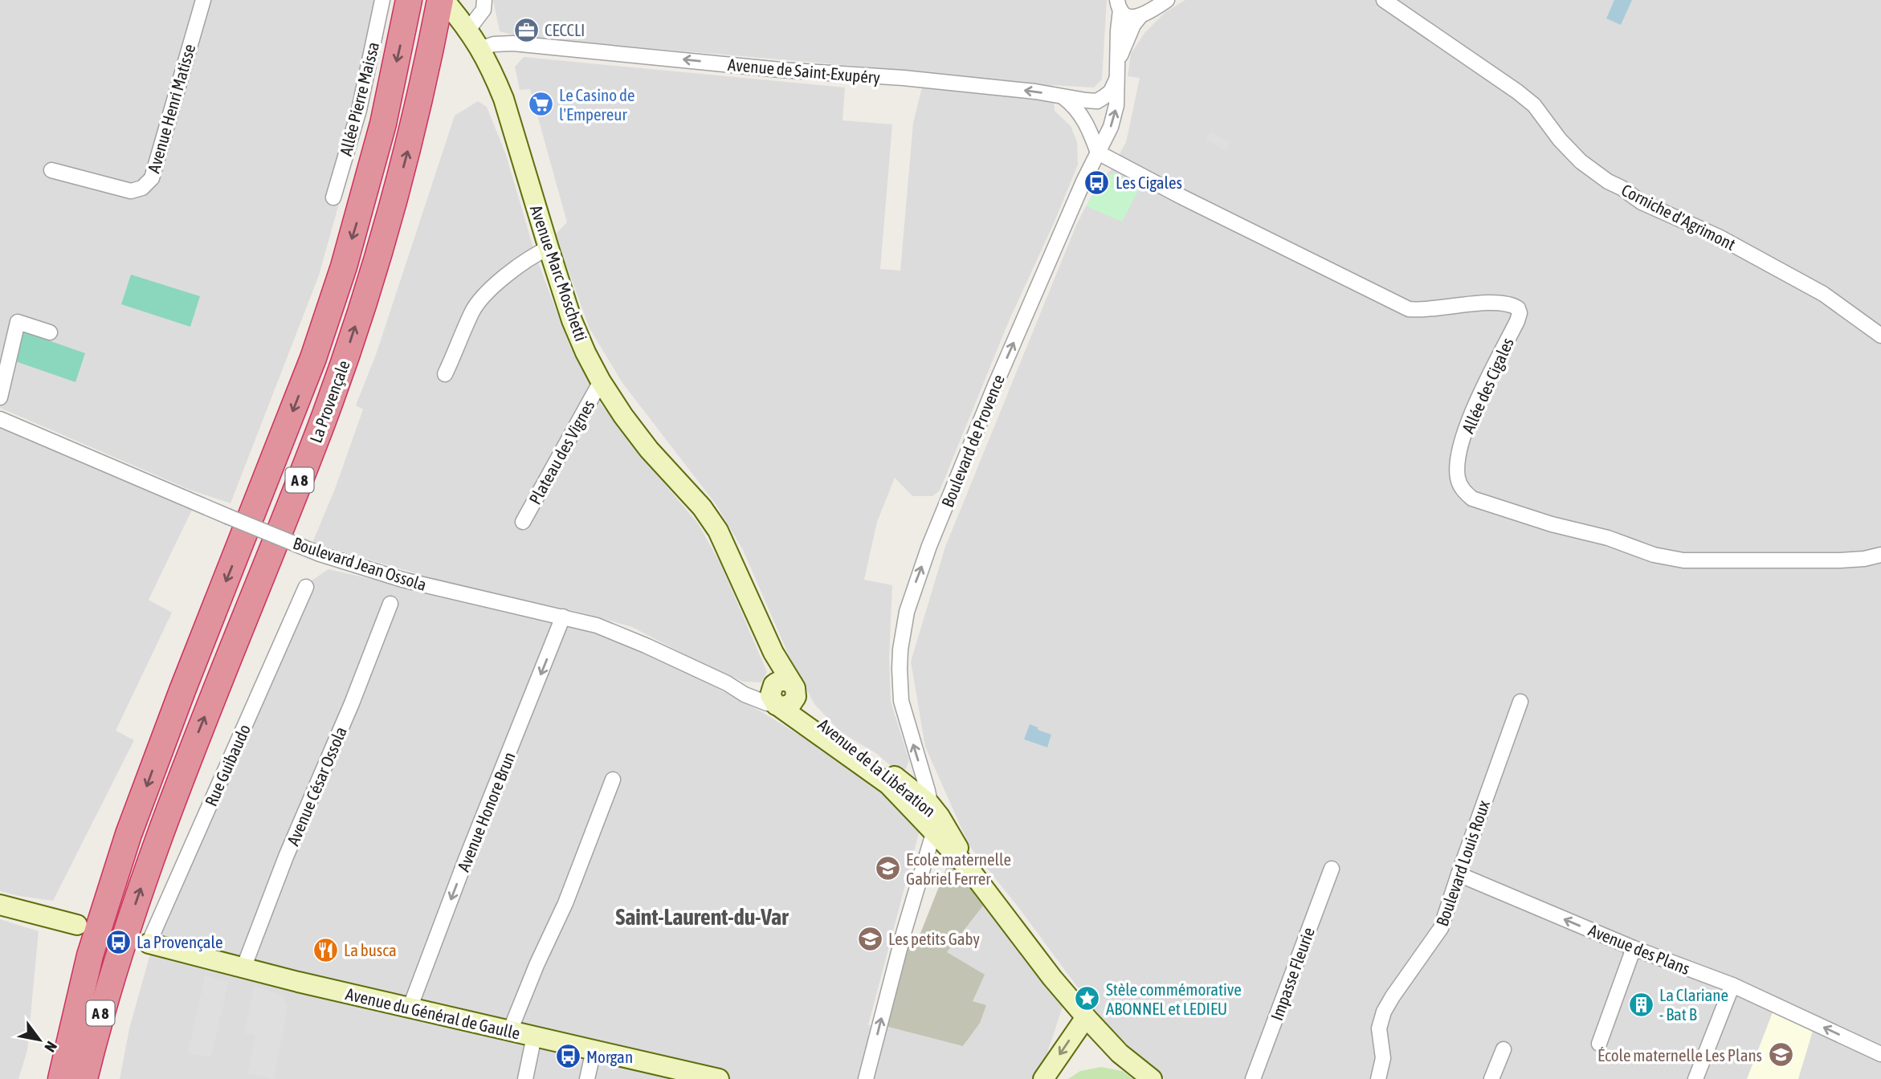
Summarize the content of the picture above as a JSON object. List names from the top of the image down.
{
  "streets": {
    "highway": ["La Provençale", "A 8"],
    "main road": ["Avenue Marc Moschetti", "Avenue de la Libération", "Avenue du Général de Gaulle"],
    "street": [
      "Avenue de Saint-Exupéry",
      "Allée Pierre Maissa",
      "Avenue Henri Matisse",
      "Corniche d'Agrimont",
      "Allée des Cigales",
      "Boulevard de Provence",
      "Plateau des Vignes",
      "Boulevard Jean Ossola",
      "Rue Guibaudo",
      "Avenue César Ossola",
      "Avenue Honore Brun",
      "Boulevard Louis Roux",
      "Avenue des Plans",
      "Impasse Fleurie"
    ]
  },
  "crossings": [
    ["Avenue de Saint-Exupéry", "Avenue Marc Moschetti"],
    ["Avenue de Saint-Exupéry", "Boulevard de Provence"],
    ["Avenue Marc Moschetti", "La Provençale"],
    ["Avenue Marc Moschetti", "Plateau des Vignes"],
    ["Avenue Marc Moschetti", "Boulevard Jean Ossola"],
    ["Avenue Marc Moschetti", "Avenue de la Libération"],
    ["Allée des Cigales", "Boulevard de Provence"],
    ["Boulevard de Provence", "Avenue de la Libération"],
    ["Boulevard Jean Ossola", "Avenue de la Libération"],
    ["Boulevard Jean Ossola", "Avenue Honore Brun"],
    ["Rue Guibaudo", "Avenue du Général de Gaulle"],
    ["Avenue César Ossola", "Avenue du Général de Gaulle"],
    ["Avenue Honore Brun", "Avenue du Général de Gaulle"],
    ["Boulevard Louis Roux", "Avenue des Plans"]
  ],
  "one_way": ["Avenue de Saint-Exupéry", "Boulevard de Provence", "Avenue des Plans"],
  "districts": ["Saint-Laurent-du-Var"],
  "places": {
    "office": ["CECCLI"],
    "supermarket": ["Le Casino de l'Empereur"],
    "bus stop": ["Les Cigales", "La Provençale", "Morgan"],
    "school or university": ["Ecole maternelle Gabriel Ferrer", "Les petits Gaby", "École maternelle Les Plans"],
    "restaurant": ["La busca"],
    "place": ["Stèle commémorative ABONNEL et LEDIEU"],
    "building": ["La Clariane - Bat B"]
  },
  "north": "bottom right"
}
